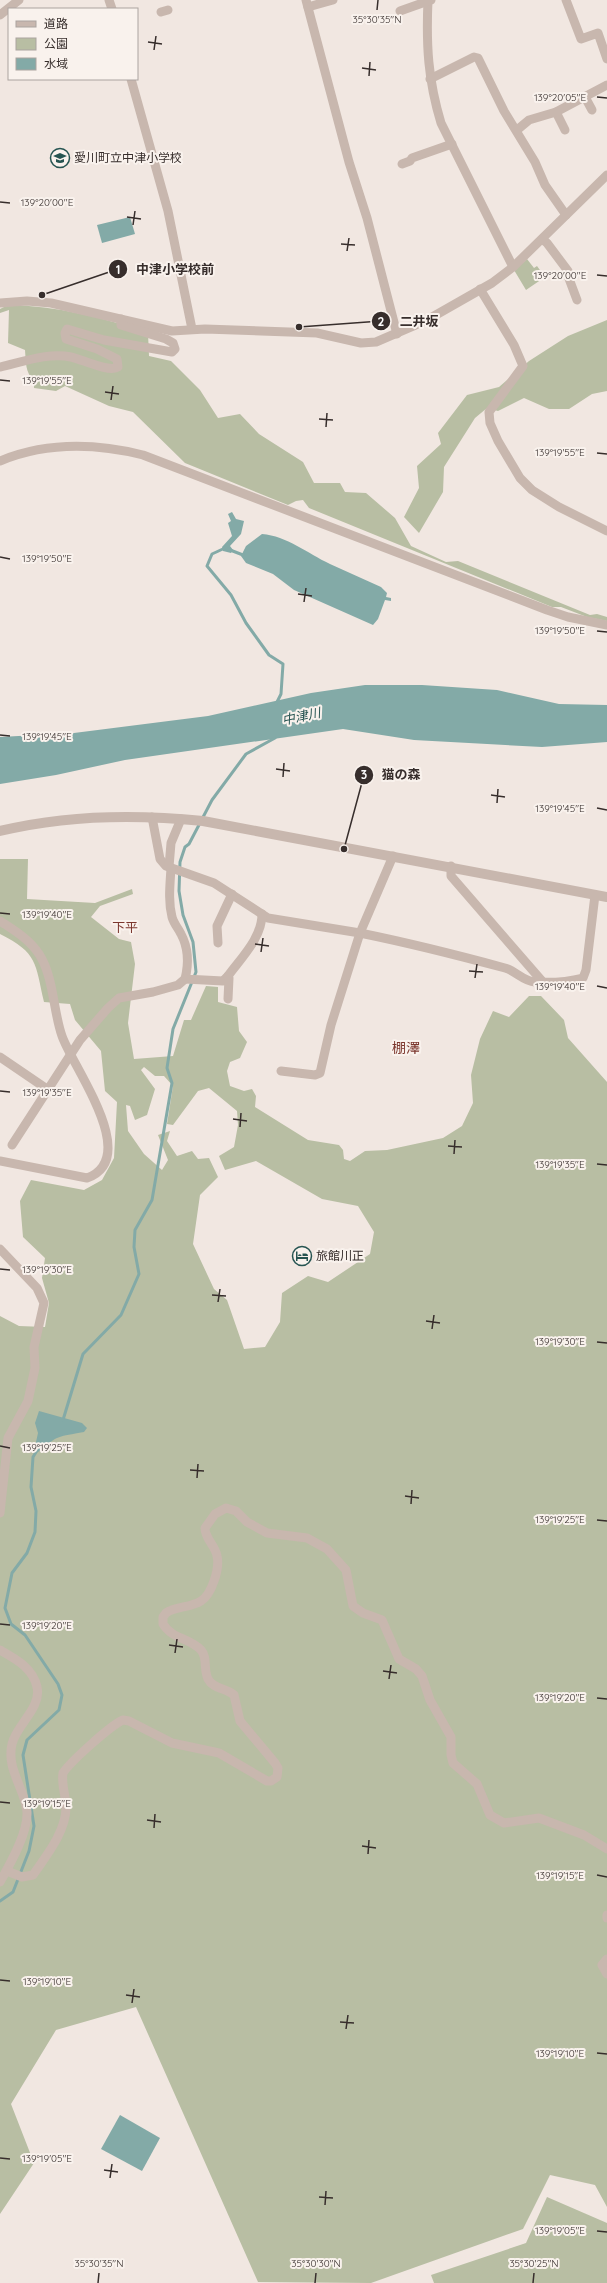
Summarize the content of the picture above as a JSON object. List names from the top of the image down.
{
  "districts": ["下平", "棚澤"],
  "water": ["中津川"],
  "places": {
    "school or university": ["愛川町立中津小学校"],
    "other": ["中津小学校前", "二井坂", "猫の森"],
    "hotel": ["旅館川正"]
  },
  "legend": ["道路", "公園", "水域"],
  "coordinates": [
    "35°30'35\"N",
    "139°20'05\"E",
    "139°20'00\"E",
    "139°19'55\"E",
    "139°19'50\"E",
    "139°19'45\"E",
    "139°19'40\"E",
    "139°19'35\"E",
    "139°19'30\"E",
    "139°19'25\"E",
    "139°19'20\"E",
    "139°19'15\"E",
    "139°19'10\"E",
    "139°19'05\"E",
    "35°30'30\"N",
    "35°30'25\"N"
  ]
}
